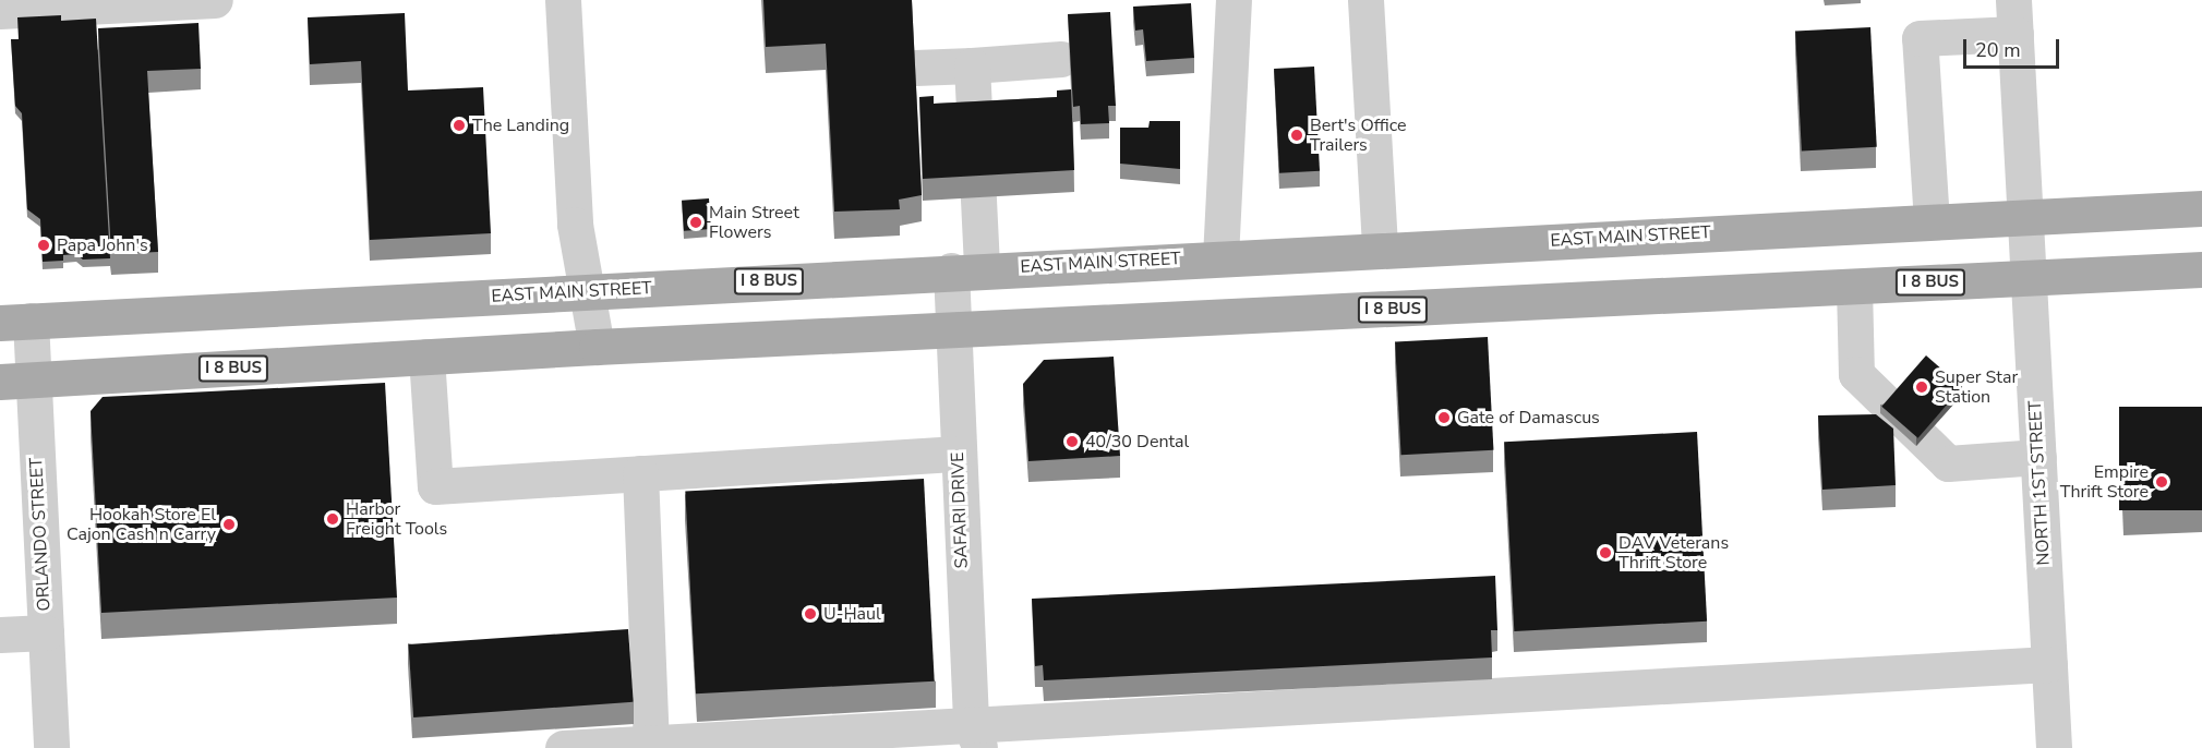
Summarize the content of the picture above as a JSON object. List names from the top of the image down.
{
  "streets": {
    "main road": ["EAST MAIN STREET", "I 8 BUS"],
    "street": ["NORTH 1ST STREET", "SAFARI DRIVE", "ORLANDO STREET"]
  },
  "crossings": [
    ["EAST MAIN STREET", "NORTH 1ST STREET"],
    ["EAST MAIN STREET", "SAFARI DRIVE"],
    ["EAST MAIN STREET", "ORLANDO STREET"],
    ["I 8 BUS", "NORTH 1ST STREET"],
    ["I 8 BUS", "SAFARI DRIVE"],
    ["I 8 BUS", "ORLANDO STREET"]
  ],
  "places": [
    "The Landing",
    "Bert's Office Trailers",
    "Main Street Flowers",
    "Papa John's",
    "Super Star Station",
    "Gate of Damascus",
    "40/30 Dental",
    "Empire Thrift Store",
    "Harbor Freight Tools",
    "Hookah Store El Cajon Cash n Carry",
    "DAV Veterans Thrift Store",
    "U-Haul"
  ],
  "scale_bar": "20 m"
}
